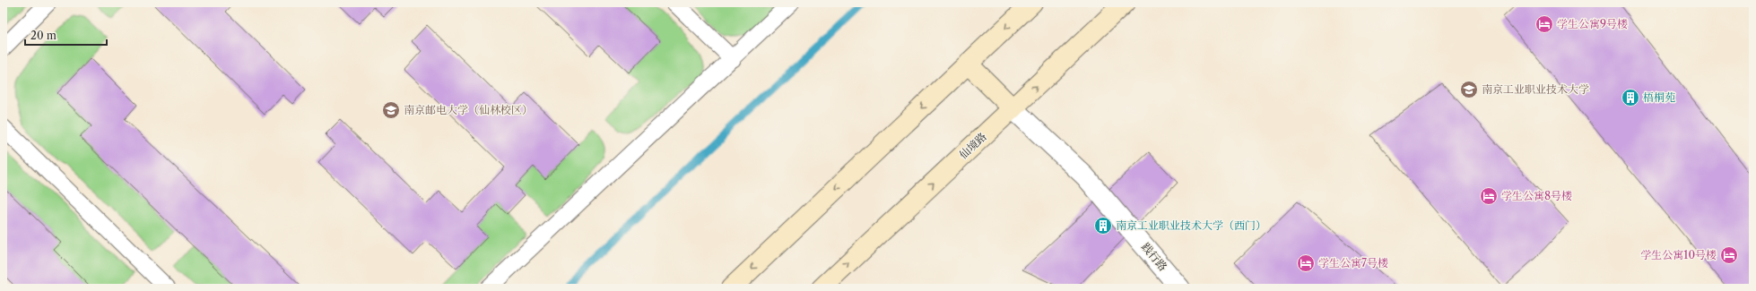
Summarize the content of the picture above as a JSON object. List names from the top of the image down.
{
  "streets": {
    "main road": ["仙境路"],
    "street": ["践行路"]
  },
  "crossings": [
    ["仙境路", "践行路"]
  ],
  "places": {
    "hotel": [
      "学生公寓9号楼",
      "学生公寓8号楼",
      "学生公寓10号楼",
      "学生公寓7号楼"
    ],
    "school or university": ["南京工业职业技术大学", "南京邮电大学（仙林校区）"],
    "building": ["梧桐苑", "南京工业职业技术大学（西门）"]
  },
  "scale_bar": "20 m"
}
